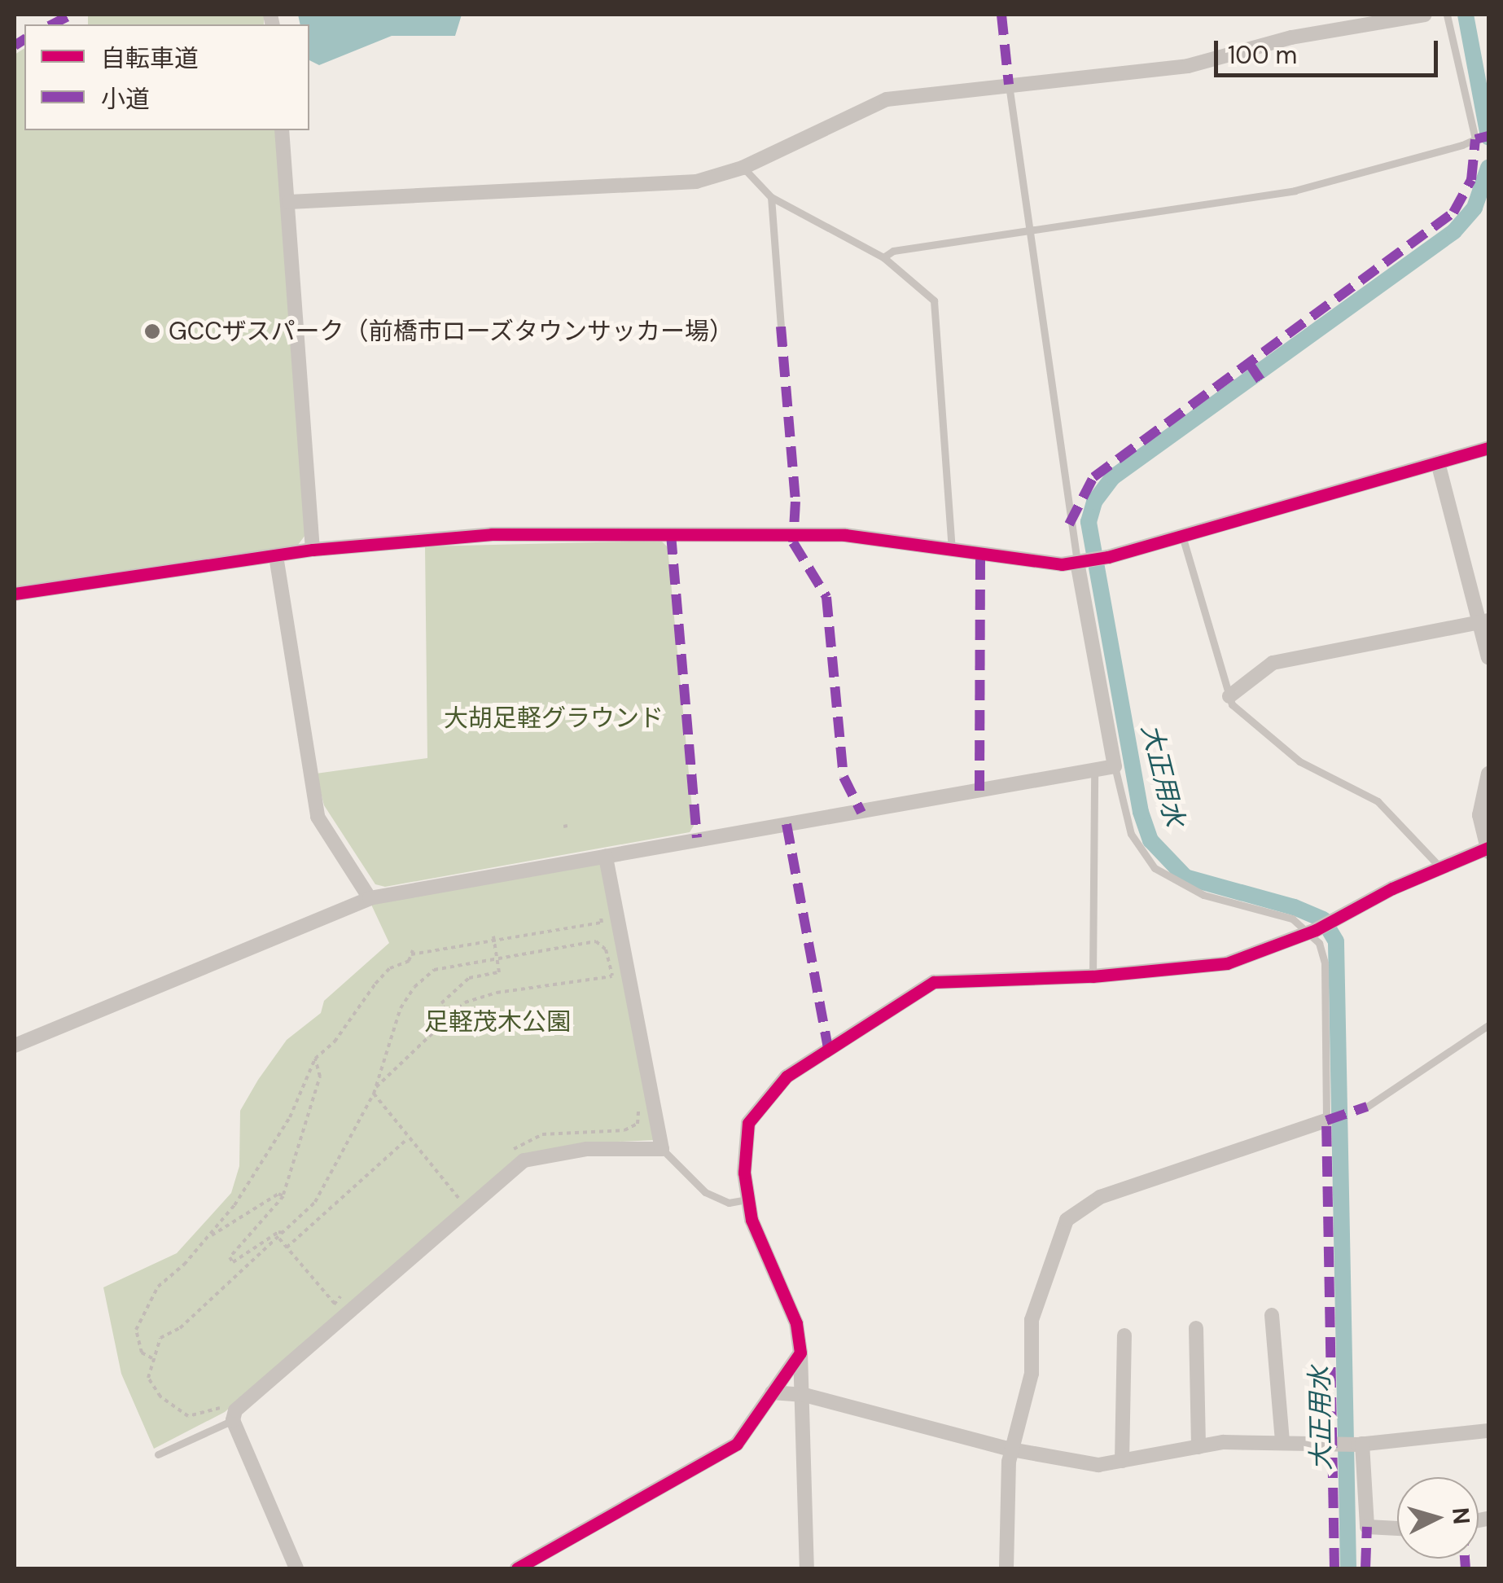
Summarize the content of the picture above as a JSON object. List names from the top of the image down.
{
  "water": ["大正用水"],
  "parks": ["大胡足軽グラウンド", "足軽茂木公園"],
  "places": ["GCCザスパーク（前橋市ローズタウンサッカー場）"],
  "legend": ["自転車道", "小道"],
  "scale_bar": "100 m",
  "north": "right"
}
